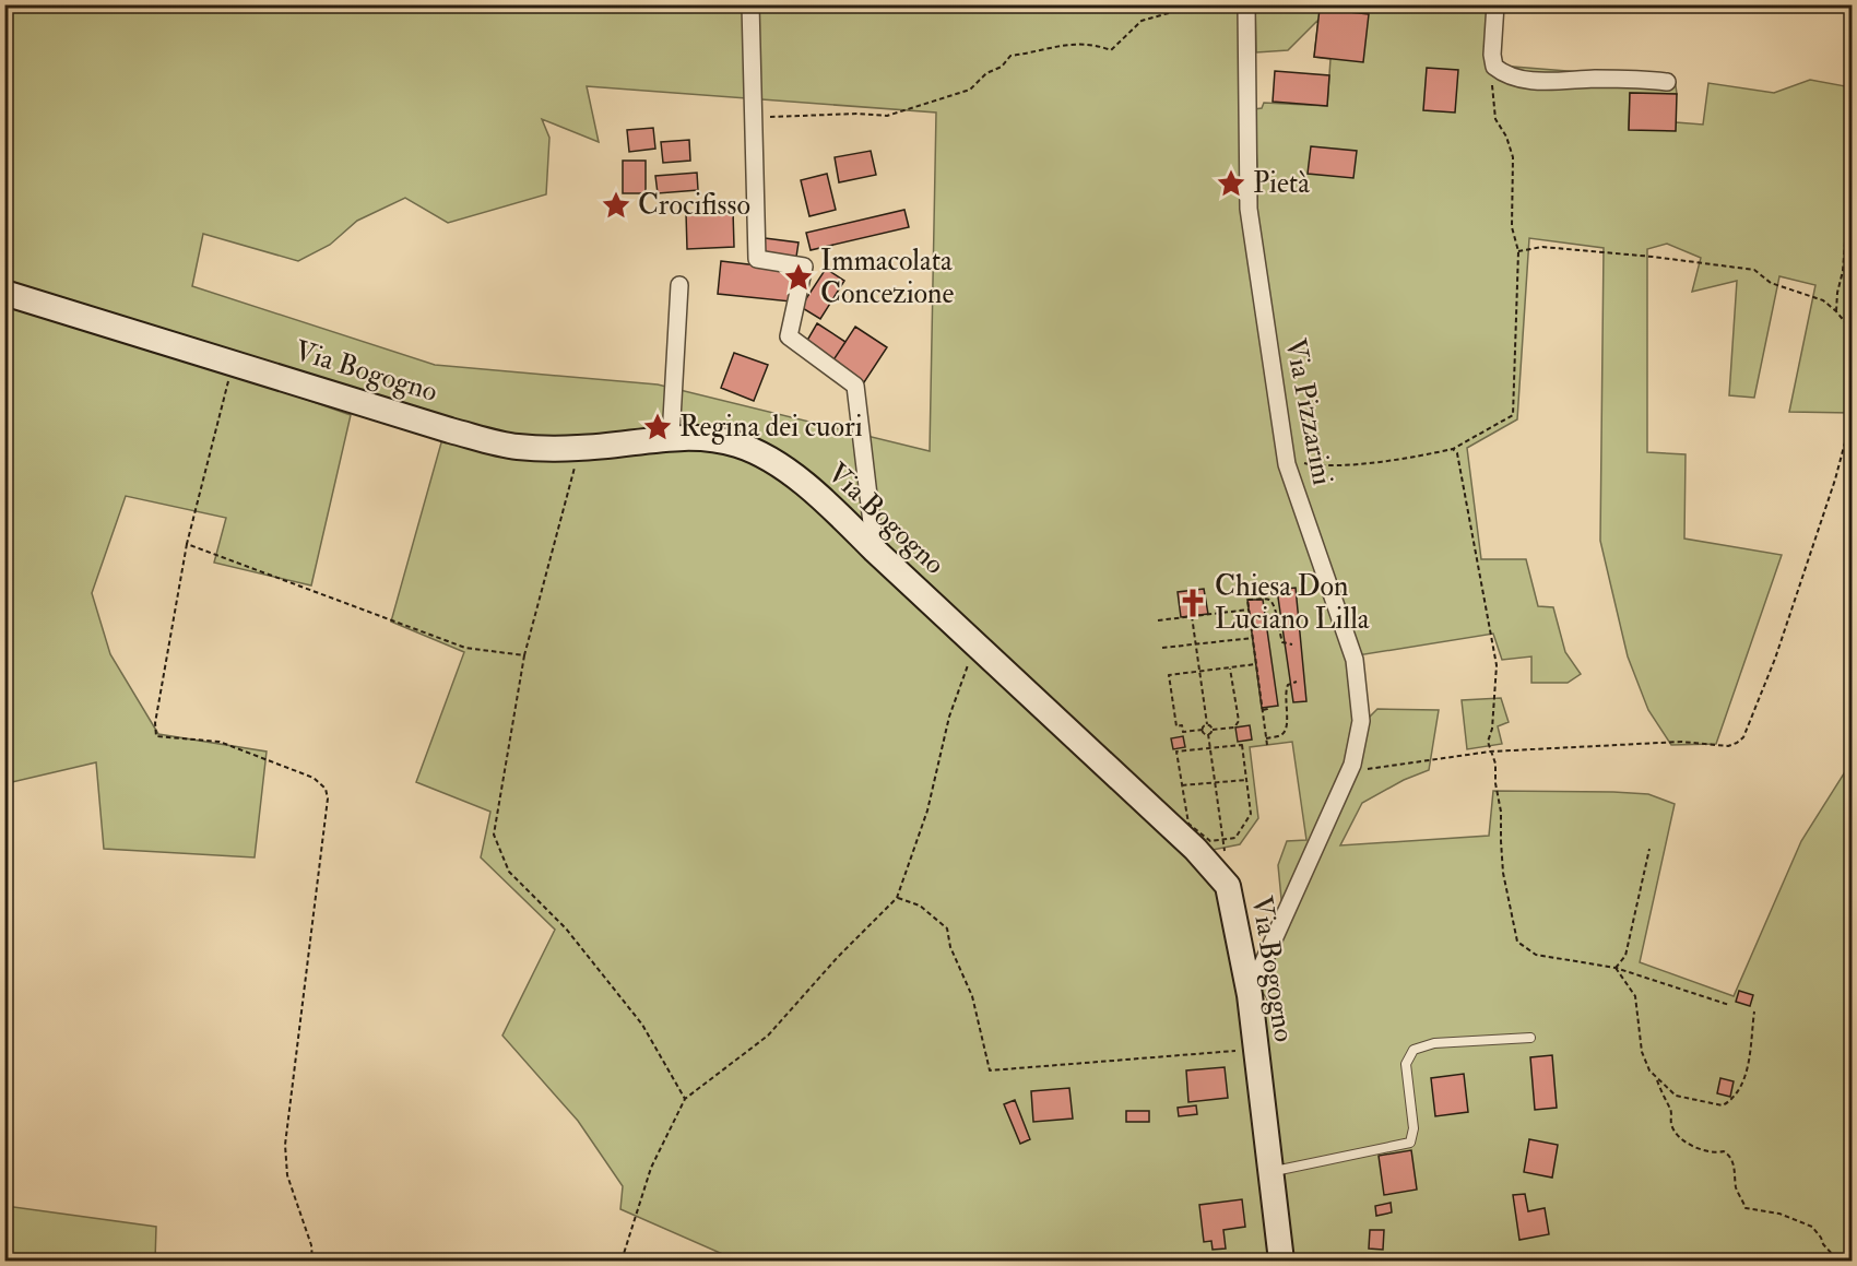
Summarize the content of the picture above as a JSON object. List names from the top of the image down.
{
  "streets": {
    "main road": ["Via Bogogno"],
    "street": ["Via Pizzarini"]
  },
  "crossings": [
    ["Via Bogogno", "Via Pizzarini"]
  ],
  "places": {
    "place": [
      "Pietà",
      "Crocifisso",
      "Immacolata Concezione",
      "Regina dei cuori"
    ],
    "church": ["Chiesa Don Luciano Lilla"]
  }
}
